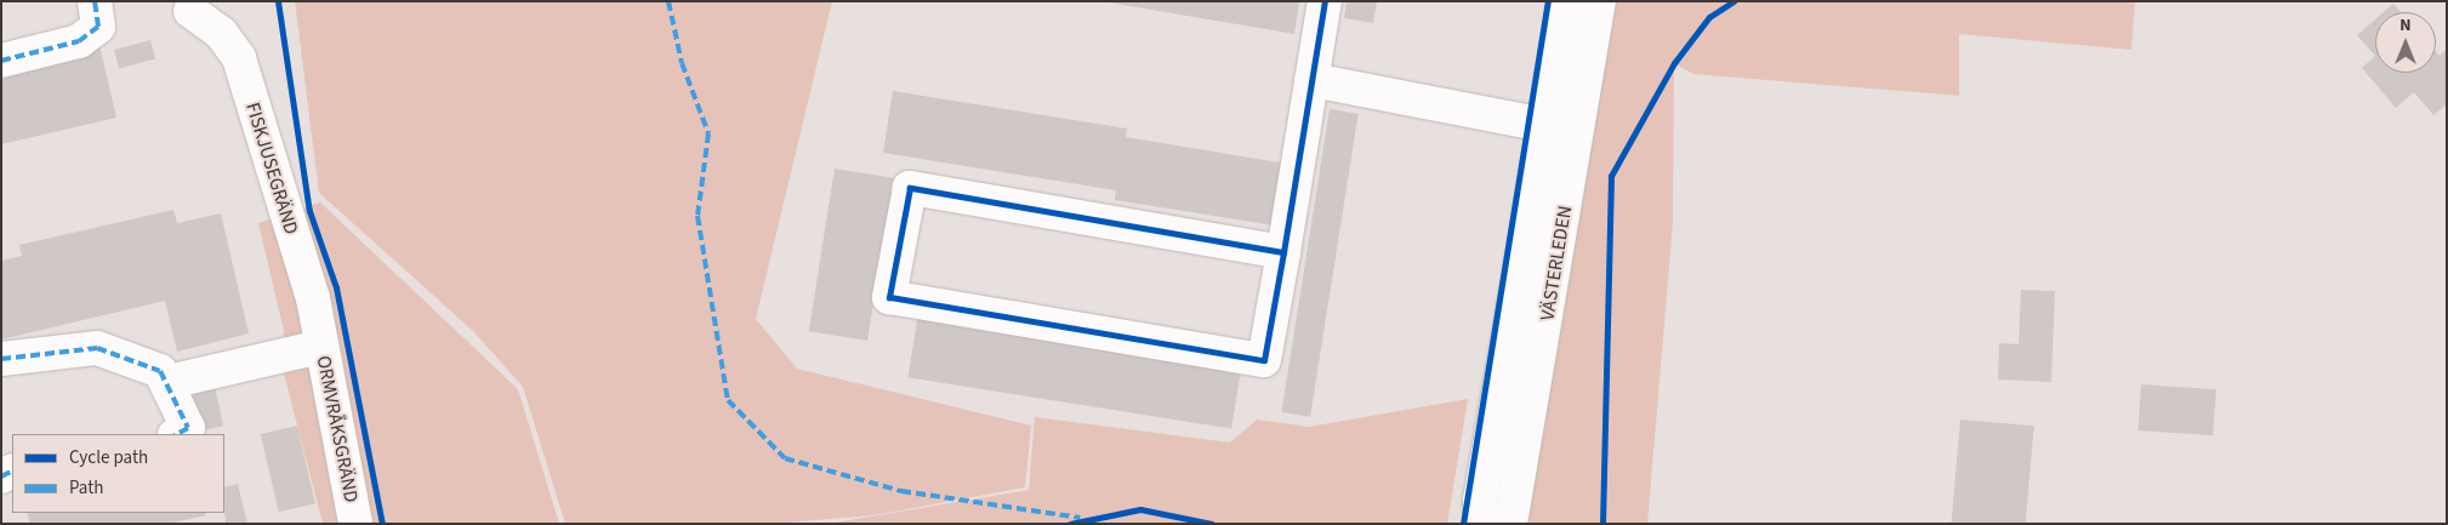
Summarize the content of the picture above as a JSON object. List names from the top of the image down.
{
  "streets": {
    "street": ["FISKJUSEGRÄND", "VÄSTERLEDEN", "ORMVRÅKSGRÄND"]
  },
  "crossings": [
    ["FISKJUSEGRÄND", "ORMVRÅKSGRÄND"]
  ],
  "legend": ["Cycle path", "Path"],
  "north": "top"
}
